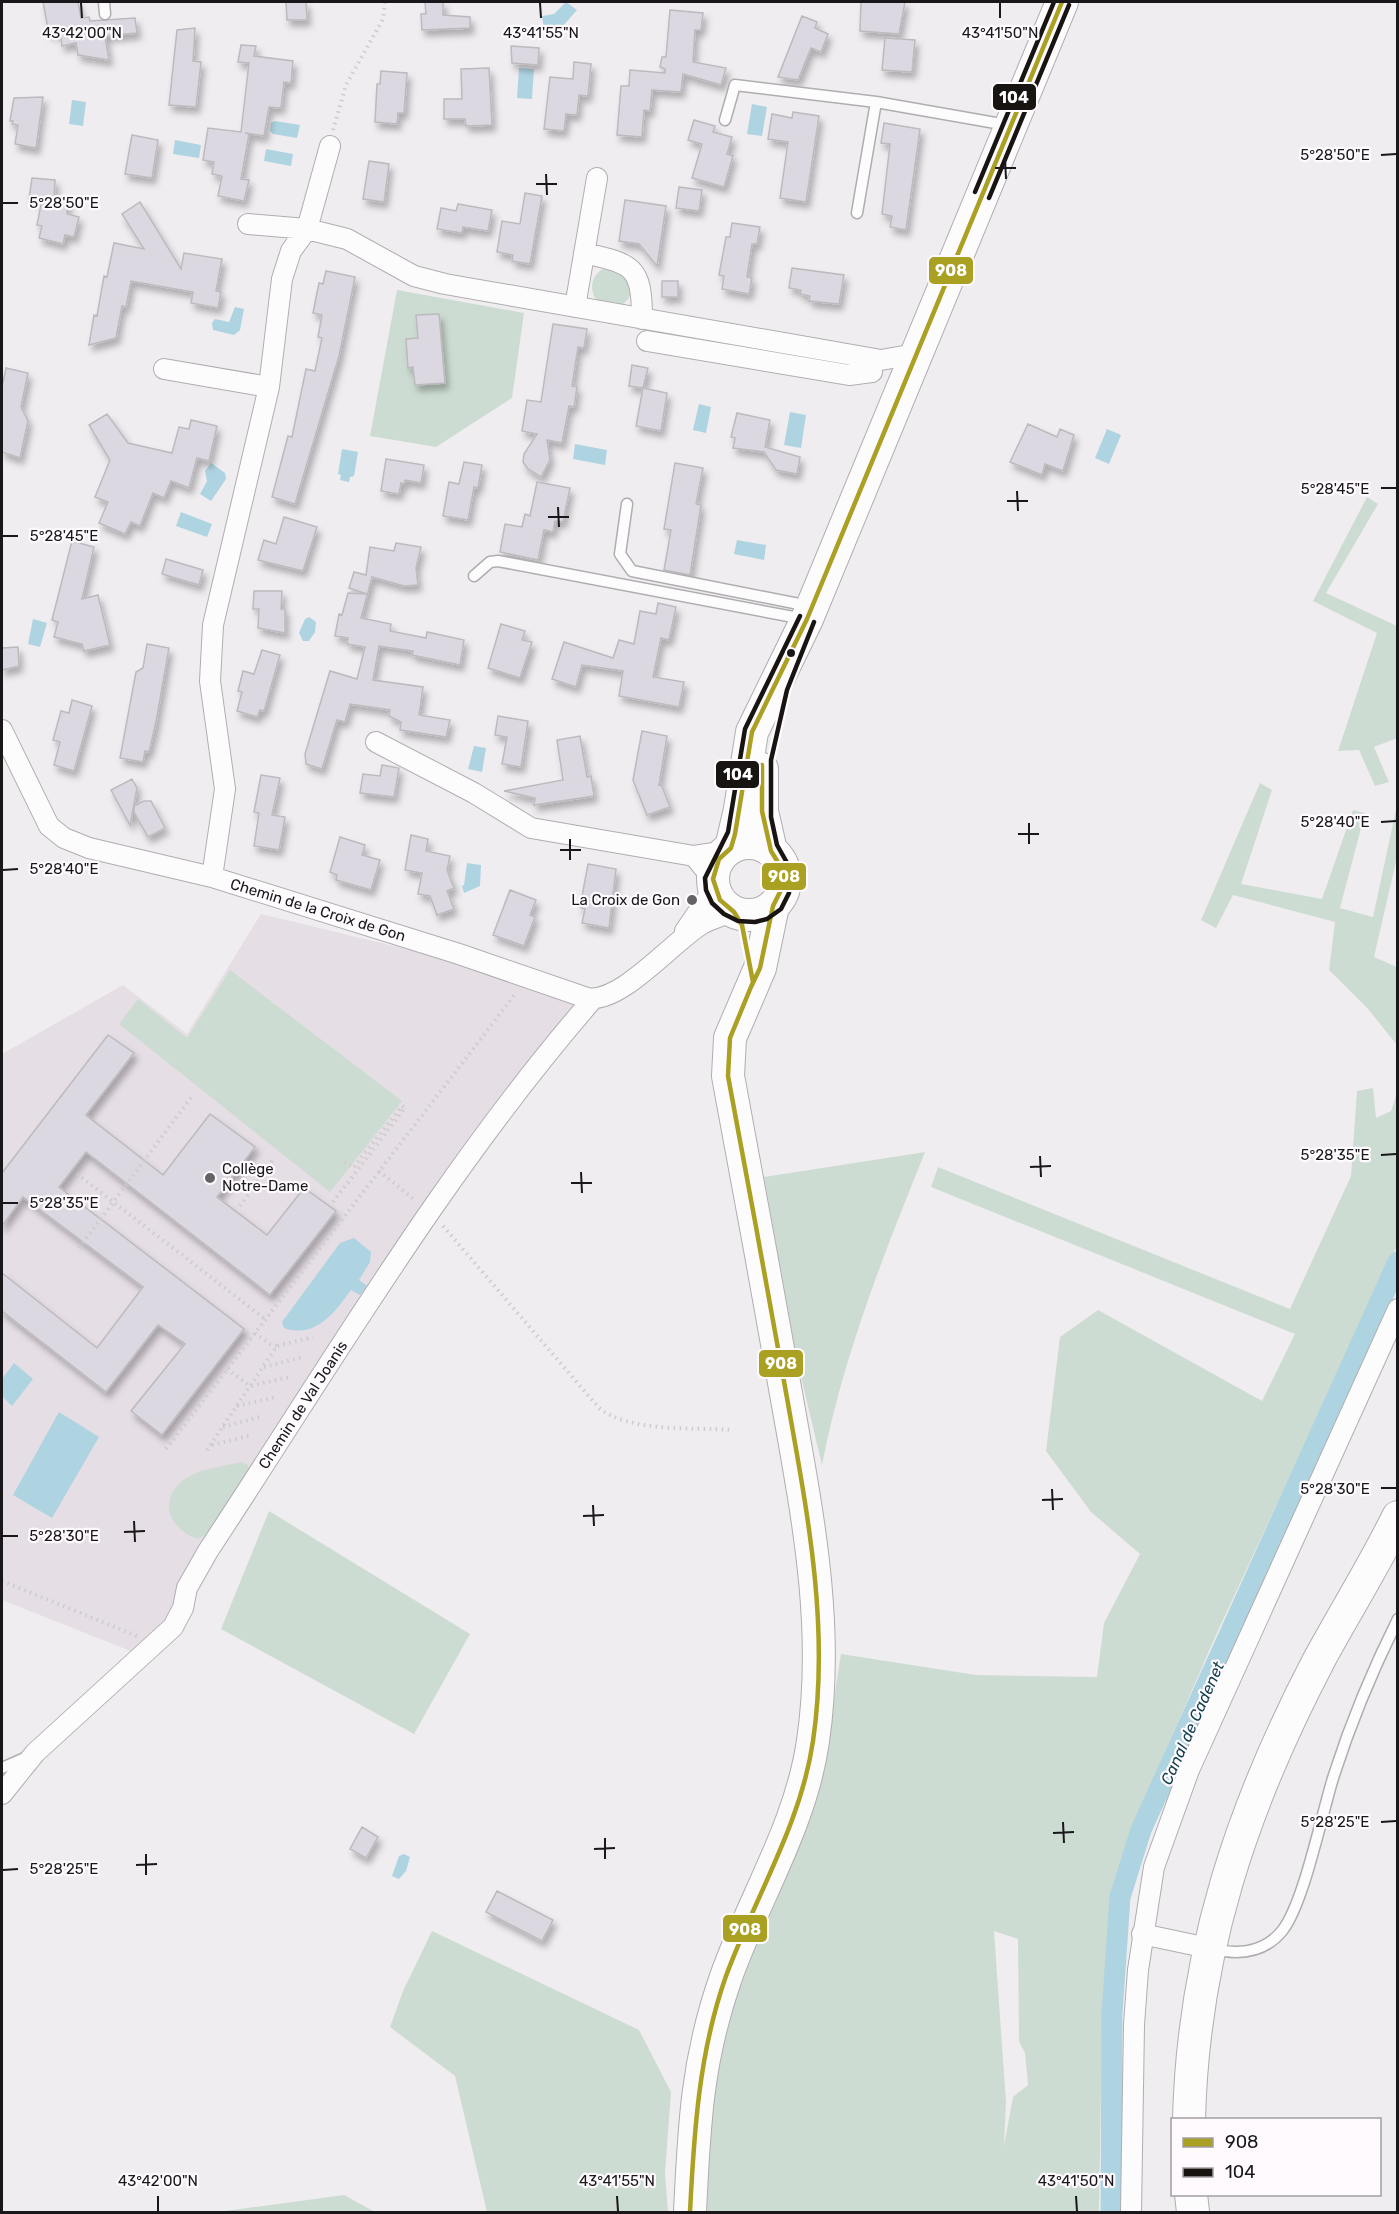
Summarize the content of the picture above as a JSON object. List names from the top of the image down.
{
  "streets": {
    "street": ["Chemin de la Croix de Gon", "Chemin de Val Joanis"]
  },
  "crossings": [
    ["Chemin de la Croix de Gon", "Chemin de Val Joanis"]
  ],
  "water": ["Canal de Cadenet"],
  "places": ["La Croix de Gon", "Collège Notre-Dame"],
  "lines": ["transit line 908", "transit line 104"],
  "legend": ["908", "104"],
  "coordinates": [
    "43°42'00\"N",
    "43°41'55\"N",
    "43°41'50\"N",
    "5°28'50\"E",
    "5°28'45\"E",
    "5°28'40\"E",
    "5°28'35\"E",
    "5°28'30\"E",
    "5°28'25\"E"
  ]
}
